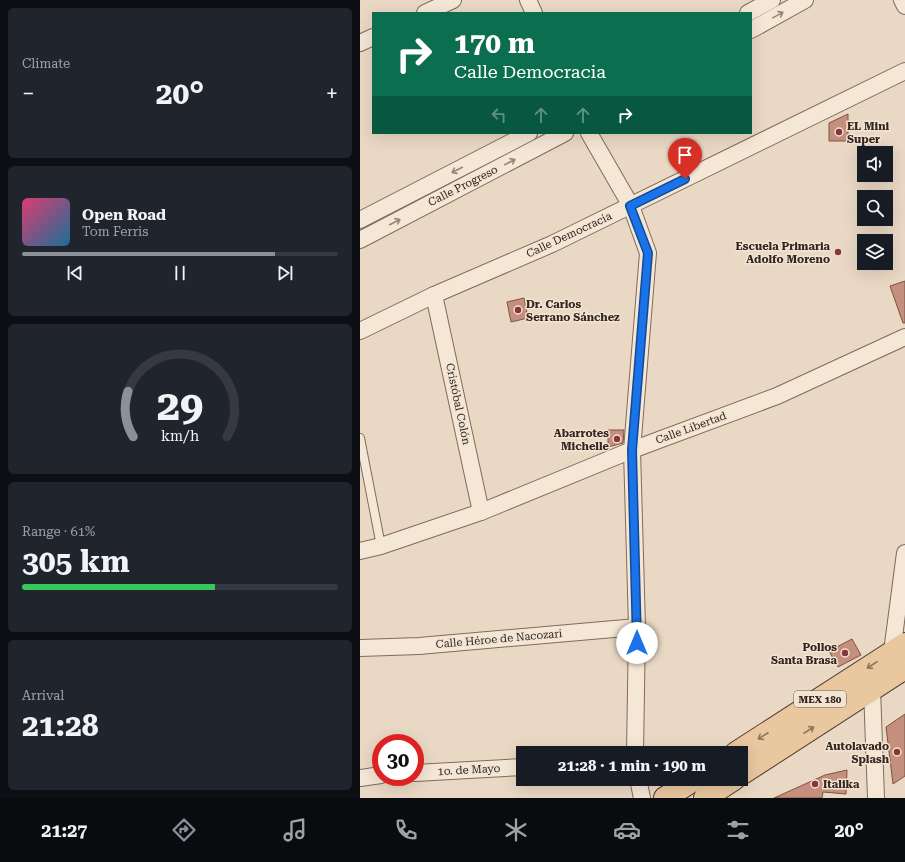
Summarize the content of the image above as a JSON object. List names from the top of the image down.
{
  "streets": {
    "main road": ["MEX 180"],
    "street": [
      "Calle Progreso",
      "Calle Democracia",
      "Cristóbal Colón",
      "Calle Libertad",
      "Calle Héroe de Nacozari",
      "1o. de Mayo"
    ]
  },
  "crossings": [
    ["Calle Democracia", "Cristóbal Colón"],
    ["Cristóbal Colón", "Calle Libertad"]
  ],
  "places": [
    "EL Mini Super",
    "Escuela Primaria Adolfo Moreno",
    "Dr. Carlos Serrano Sánchez",
    "Abarrotes Michelle",
    "Pollos Santa Brasa",
    "Autolavado Splash",
    "Italika"
  ],
  "page": {
    "tile": [
      "Climate",
      ["Range · 61%", "305 km"],
      ["Arrival", "21:28"]
    ],
    "turn": ["170 m", "Calle Democracia"],
    "heat": ["−", "20°", "+"],
    "song": ["Open Road", "Tom Ferris"],
    "limit": "30",
    "trip": "21:28 · 1 min · 190 m",
    "tabs": ["21:27", "20°"],
    "gauge": ["29", "km/h"]
  }
}
